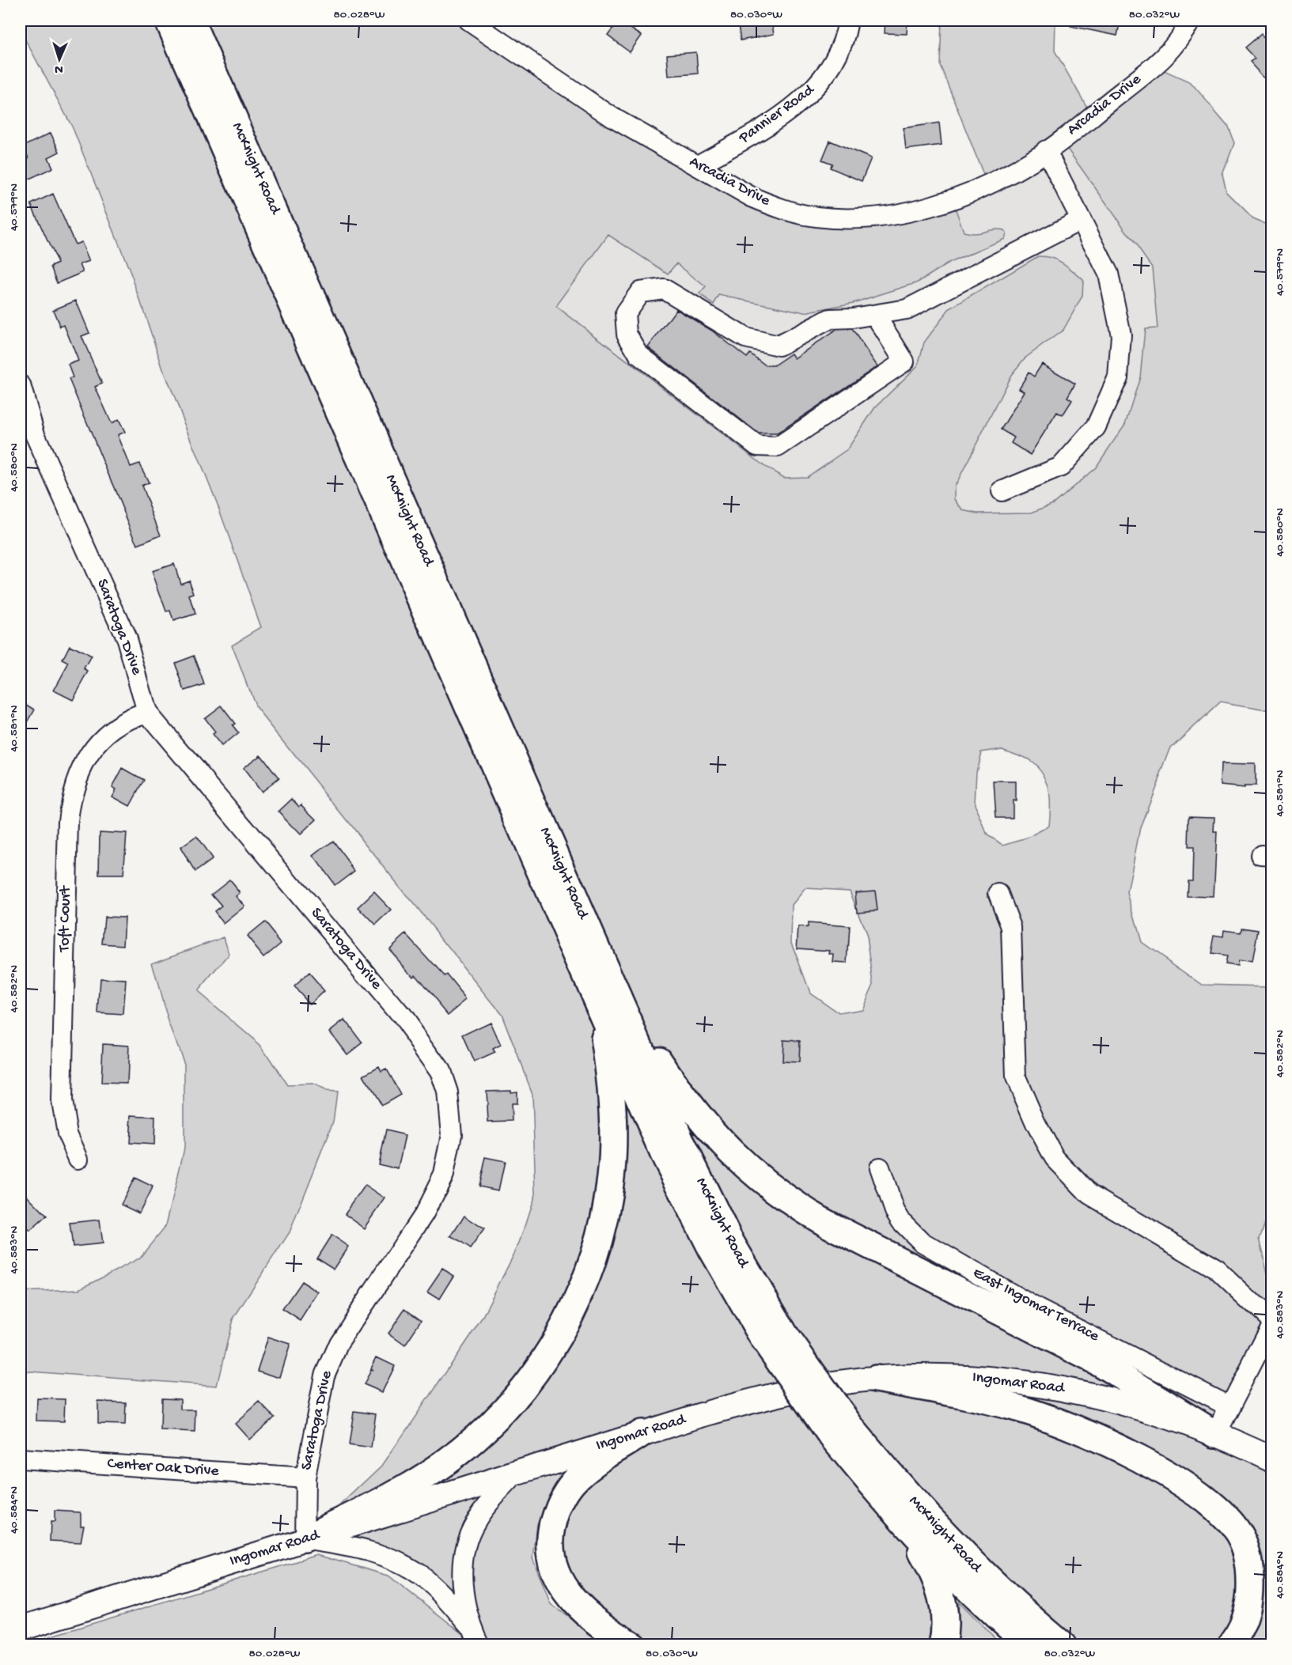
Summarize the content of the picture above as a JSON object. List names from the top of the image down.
{
  "streets": {
    "highway": ["McKnight Road"],
    "main road": ["Ingomar Road"],
    "street": [
      "Arcadia Drive",
      "Pannier Road",
      "Saratoga Drive",
      "Toft Court",
      "East Ingomar Terrace",
      "Center Oak Drive"
    ]
  },
  "crossings": [
    ["Arcadia Drive", "Pannier Road"],
    ["Saratoga Drive", "Toft Court"],
    ["Saratoga Drive", "Ingomar Road"],
    ["Saratoga Drive", "Center Oak Drive"]
  ],
  "north": "bottom",
  "coordinates": [
    "80.028°W",
    "80.030°W",
    "80.032°W",
    "40.579°N",
    "40.580°N",
    "40.581°N",
    "40.582°N",
    "40.583°N",
    "40.584°N"
  ]
}
